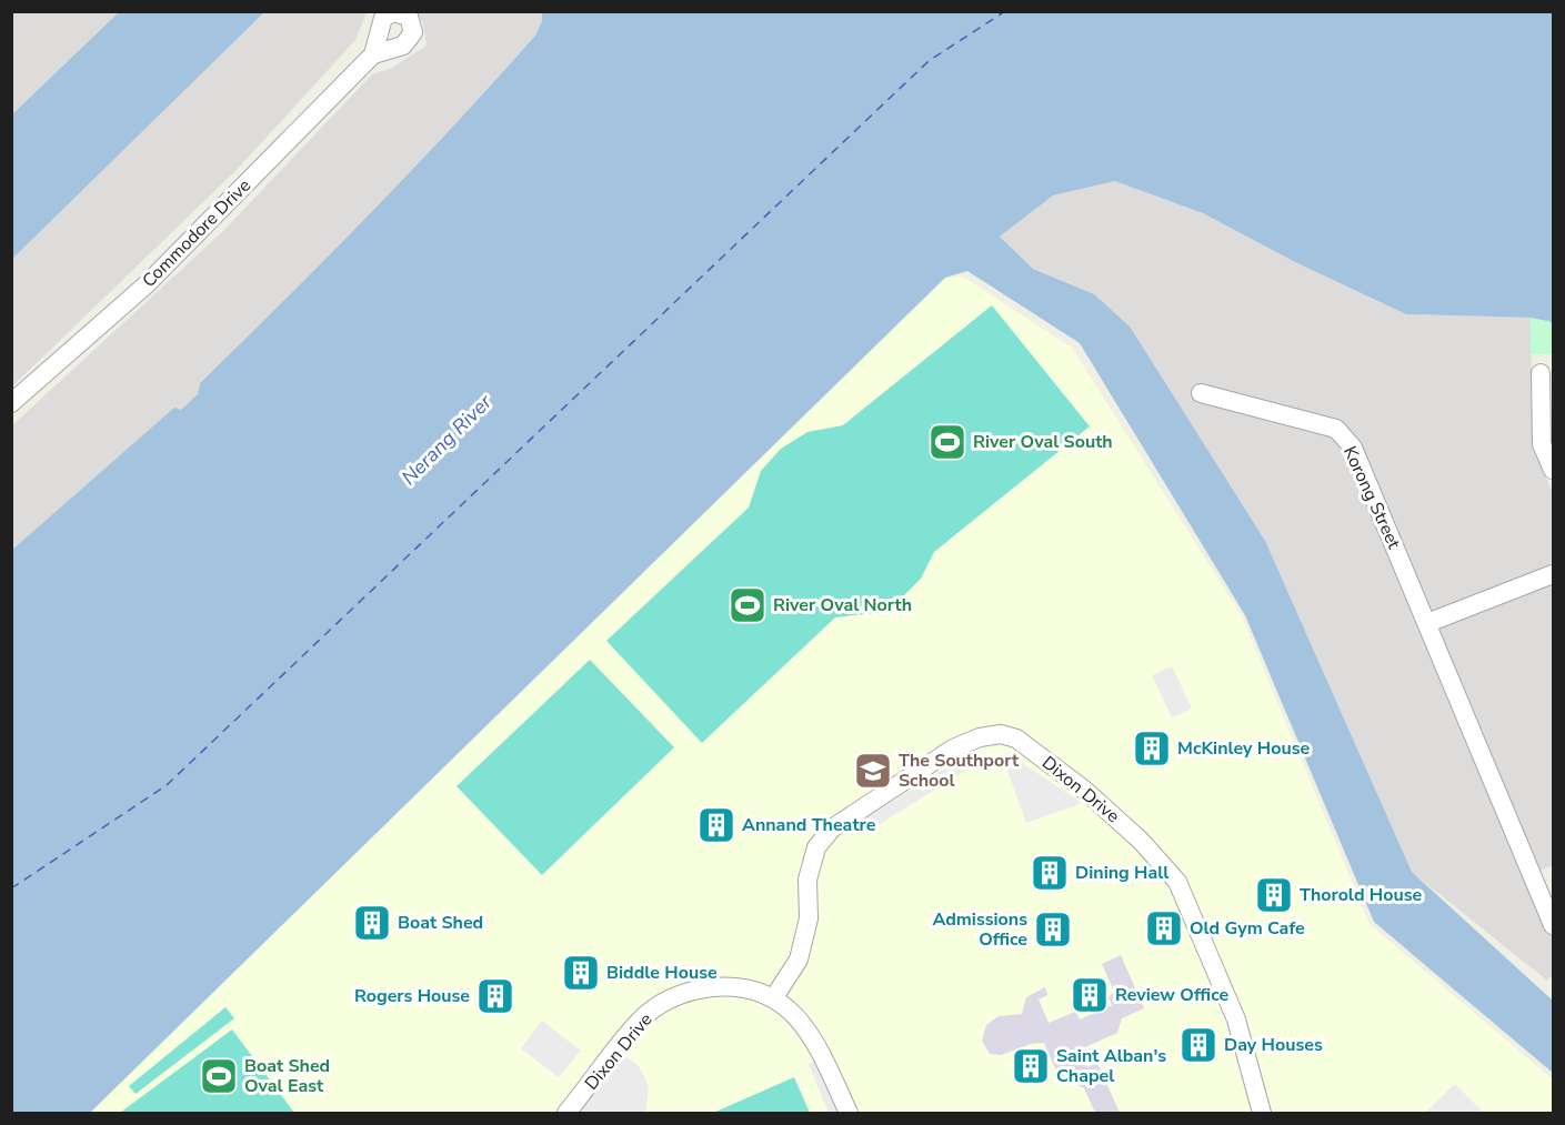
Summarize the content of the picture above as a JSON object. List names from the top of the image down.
{
  "streets": {
    "street": ["Commodore Drive", "Korong Street", "Dixon Drive"]
  },
  "water": ["Nerang River"],
  "places": {
    "sports": ["River Oval South", "River Oval North", "Boat Shed Oval East"],
    "building": [
      "McKinley House",
      "Annand Theatre",
      "Dining Hall",
      "Thorold House",
      "Boat Shed",
      "Old Gym Cafe",
      "Admissions Office",
      "Biddle House",
      "Review Office",
      "Rogers House",
      "Day Houses",
      "Saint Alban's Chapel"
    ],
    "school or university": ["The Southport School"]
  }
}
